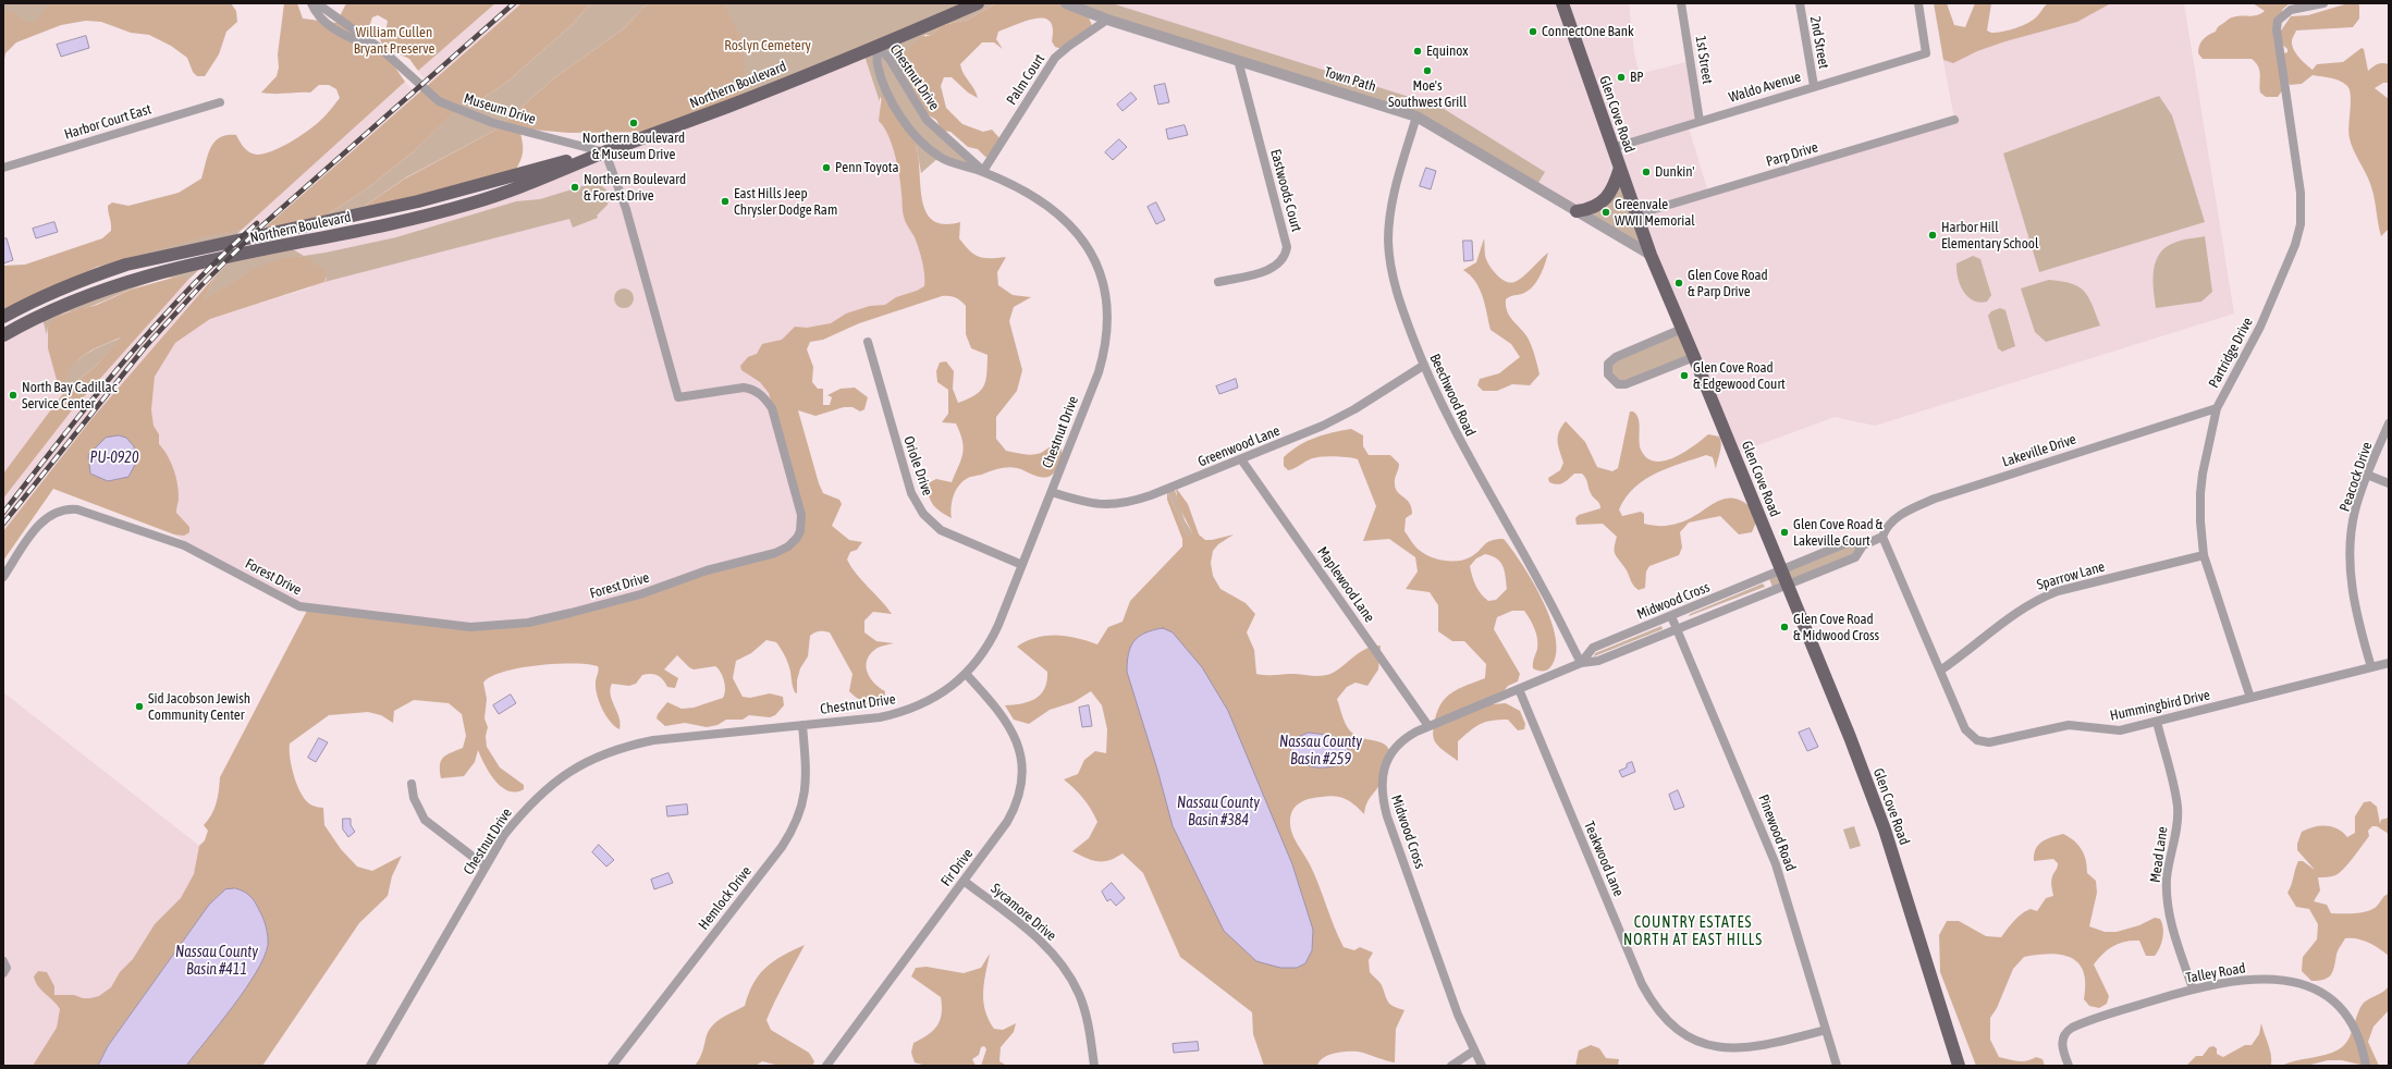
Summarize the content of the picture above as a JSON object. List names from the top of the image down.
{
  "streets": {
    "main road": ["Northern Boulevard", "Glen Cove Road"],
    "street": [
      "2nd Street",
      "1st Street",
      "Chestnut Drive",
      "Palm Court",
      "Town Path",
      "Waldo Avenue",
      "Museum Drive",
      "Harbor Court East",
      "Parp Drive",
      "Eastwoods Court",
      "Partridge Drive",
      "Beechwood Road",
      "Greenwood Lane",
      "Lakeville Drive",
      "Oriole Drive",
      "Peacock Drive",
      "Sparrow Lane",
      "Forest Drive",
      "Maplewood Lane",
      "Midwood Cross",
      "Hummingbird Drive",
      "Pinewood Road",
      "Mead Lane",
      "Teakwood Lane",
      "Fir Drive",
      "Hemlock Drive",
      "Sycamore Drive",
      "Talley Road"
    ]
  },
  "crossings": [
    ["2nd Street", "Waldo Avenue"],
    ["1st Street", "Waldo Avenue"],
    ["Chestnut Drive", "Palm Court"],
    ["Chestnut Drive", "Northern Boulevard"],
    ["Chestnut Drive", "Greenwood Lane"],
    ["Chestnut Drive", "Oriole Drive"],
    ["Chestnut Drive", "Fir Drive"],
    ["Chestnut Drive", "Hemlock Drive"],
    ["Palm Court", "Town Path"],
    ["Town Path", "Glen Cove Road"],
    ["Town Path", "Eastwoods Court"],
    ["Town Path", "Beechwood Road"],
    ["Northern Boulevard", "Museum Drive"],
    ["Northern Boulevard", "Forest Drive"],
    ["Waldo Avenue", "Glen Cove Road"],
    ["Museum Drive", "Forest Drive"],
    ["Glen Cove Road", "Parp Drive"],
    ["Glen Cove Road", "Midwood Cross"],
    ["Partridge Drive", "Lakeville Drive"],
    ["Partridge Drive", "Sparrow Lane"],
    ["Partridge Drive", "Hummingbird Drive"],
    ["Beechwood Road", "Greenwood Lane"],
    ["Beechwood Road", "Midwood Cross"],
    ["Greenwood Lane", "Maplewood Lane"],
    ["Lakeville Drive", "Hummingbird Drive"],
    ["Peacock Drive", "Hummingbird Drive"],
    ["Sparrow Lane", "Hummingbird Drive"],
    ["Maplewood Lane", "Midwood Cross"],
    ["Midwood Cross", "Pinewood Road"],
    ["Midwood Cross", "Teakwood Lane"],
    ["Hummingbird Drive", "Mead Lane"],
    ["Pinewood Road", "Teakwood Lane"],
    ["Mead Lane", "Talley Road"],
    ["Fir Drive", "Sycamore Drive"]
  ],
  "districts": ["COUNTRY ESTATES NORTH AT EAST HILLS"],
  "water": [
    "PU-0920",
    "Nassau County Basin #259",
    "Nassau County Basin #384",
    "Nassau County Basin #411"
  ],
  "parks": ["William Cullen Bryant Preserve", "Roslyn Cemetery"],
  "places": [
    "ConnectOne Bank",
    "Equinox",
    "Moe's Southwest Grill",
    "BP",
    "Northern Boulevard & Museum Drive",
    "Penn Toyota",
    "Dunkin'",
    "Northern Boulevard & Forest Drive",
    "East Hills Jeep Chrysler Dodge Ram",
    "Greenvale WWII Memorial",
    "Harbor Hill Elementary School",
    "Glen Cove Road & Parp Drive",
    "Glen Cove Road & Edgewood Court",
    "North Bay Cadillac Service Center",
    "Glen Cove Road & Lakeville Court",
    "Glen Cove Road & Midwood Cross",
    "Sid Jacobson Jewish Community Center"
  ]
}
